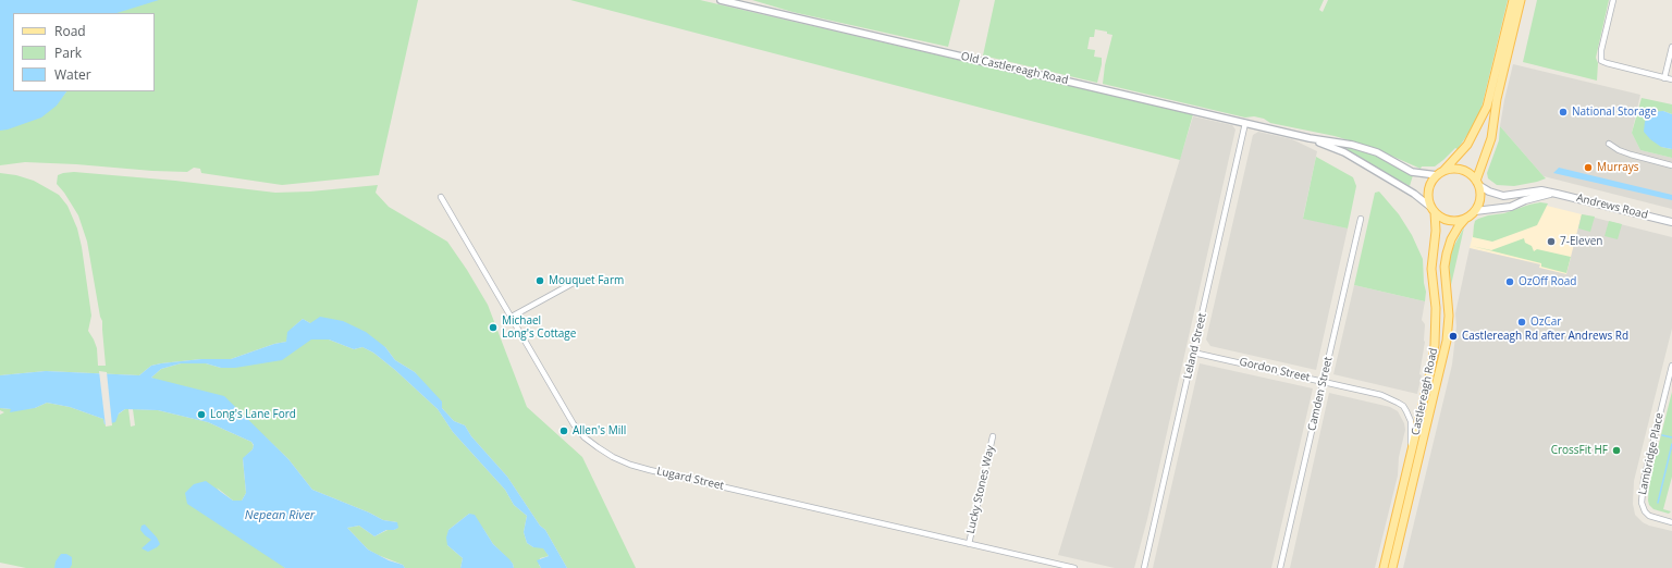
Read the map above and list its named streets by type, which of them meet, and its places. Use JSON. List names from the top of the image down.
{
  "streets": {
    "main road": ["Andrews Road", "Castlereagh Road"],
    "street": [
      "Old Castlereagh Road",
      "Leland Street",
      "Gordon Street",
      "Camden Street",
      "Lambridge Place",
      "Lugard Street",
      "Lucky Stones Way"
    ]
  },
  "crossings": [
    ["Old Castlereagh Road", "Andrews Road"],
    ["Old Castlereagh Road", "Leland Street"],
    ["Old Castlereagh Road", "Castlereagh Road"],
    ["Andrews Road", "Castlereagh Road"],
    ["Leland Street", "Gordon Street"],
    ["Gordon Street", "Castlereagh Road"],
    ["Gordon Street", "Camden Street"],
    ["Lugard Street", "Lucky Stones Way"]
  ],
  "water": ["Nepean River"],
  "places": [
    "National Storage",
    "Murrays",
    "7-Eleven",
    "Mouquet Farm",
    "OzOff Road",
    "OzCar",
    "Michael Long's Cottage",
    "Castlereagh Rd after Andrews Rd",
    "Long's Lane Ford",
    "Allen's Mill",
    "CrossFit HF"
  ],
  "legend": ["Road", "Park", "Water"]
}
